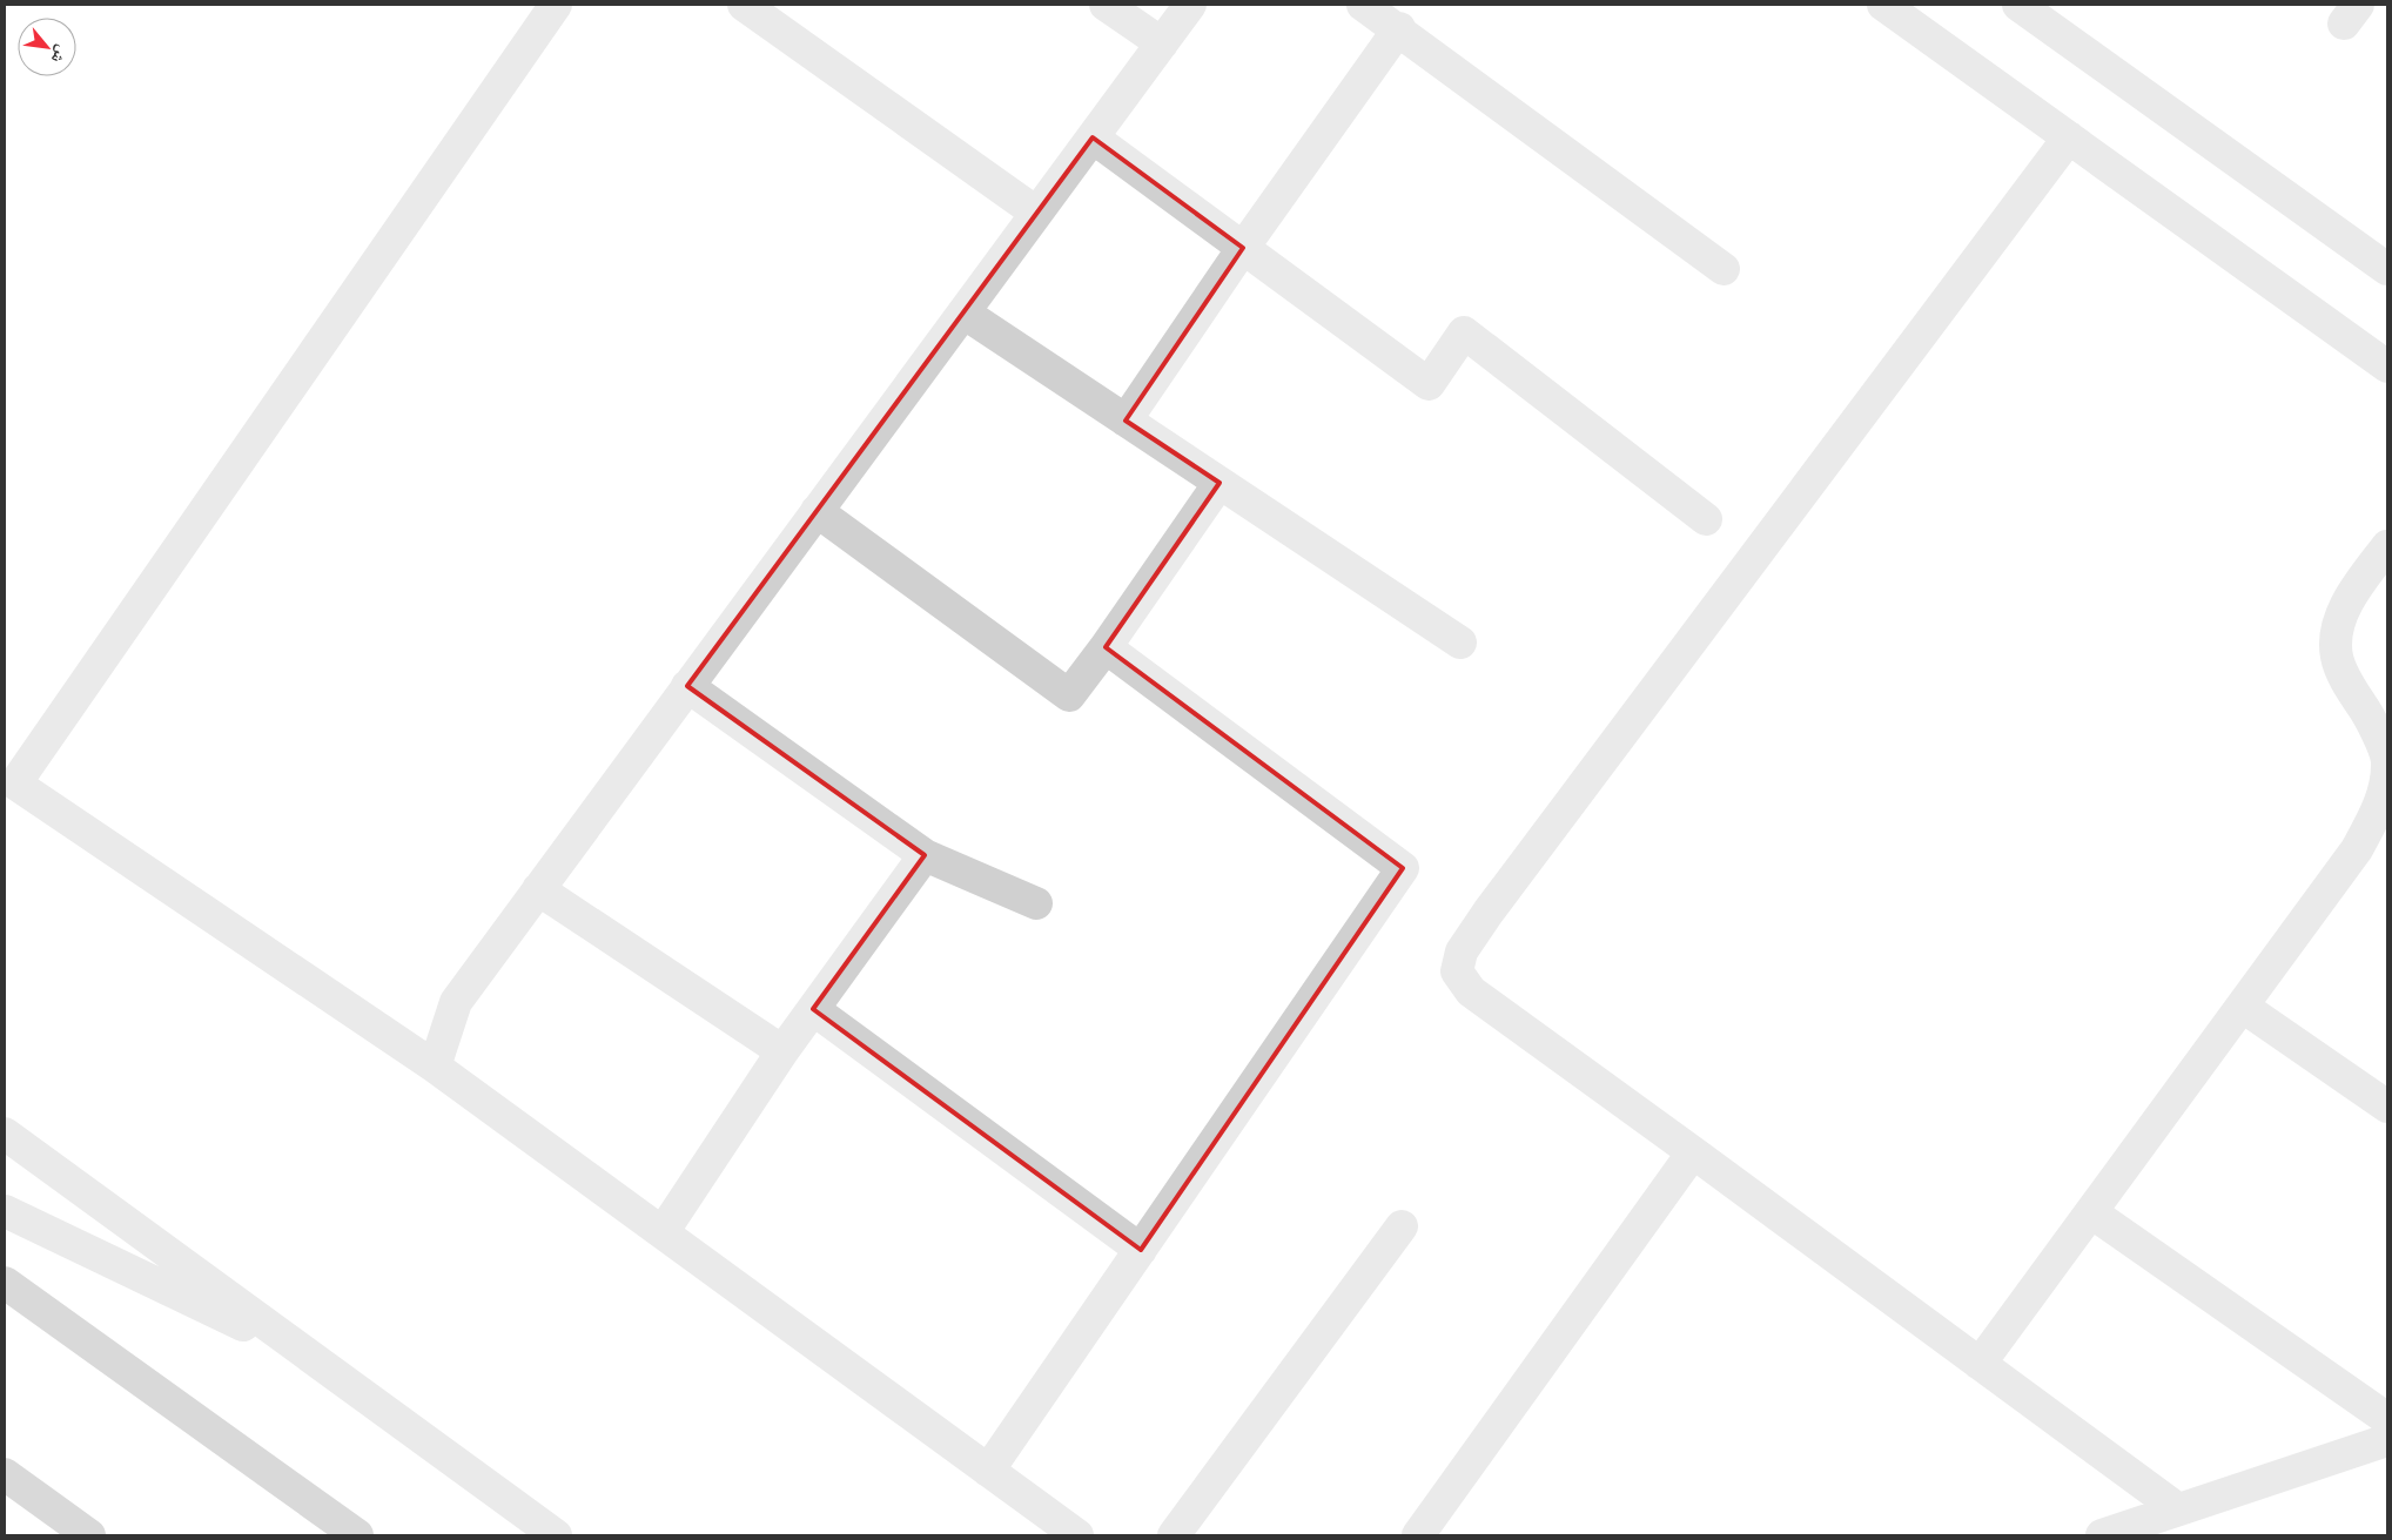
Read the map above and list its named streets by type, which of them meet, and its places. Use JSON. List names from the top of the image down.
{
  "north": "bottom right"
}
